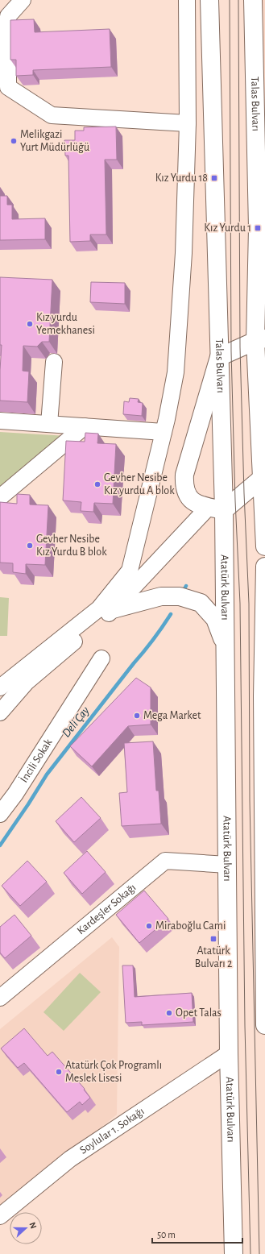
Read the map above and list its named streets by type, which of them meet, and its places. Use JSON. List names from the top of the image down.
{
  "streets": {
    "main road": ["Talas Bulvarı", "Atatürk Bulvarı"],
    "street": ["İncili Sokak", "Kardeşler Sokağı", "Soylular 1. Sokağı"]
  },
  "crossings": [
    ["Talas Bulvarı", "Atatürk Bulvarı"],
    ["Atatürk Bulvarı", "Kardeşler Sokağı"],
    ["Atatürk Bulvarı", "Soylular 1. Sokağı"]
  ],
  "water": ["Deli Çay"],
  "places": {
    "other": [
      "Melikgazi Yurt Müdürlüğü",
      "Kız yurdu Yemekhanesi",
      "Gevher Nesibe Kız yurdu A blok",
      "Gevher Nesibe Kız Yurdu B blok",
      "Mega Market",
      "Miraboğlu Cami",
      "Opet Talas",
      "Atatürk Çok Programlı Meslek Lisesi"
    ],
    "transit": ["Kız Yurdu 18", "Kız Yurdu 1", "Atatürk Bulvarı 2"]
  },
  "scale_bar": "50 m",
  "north": "right"
}
